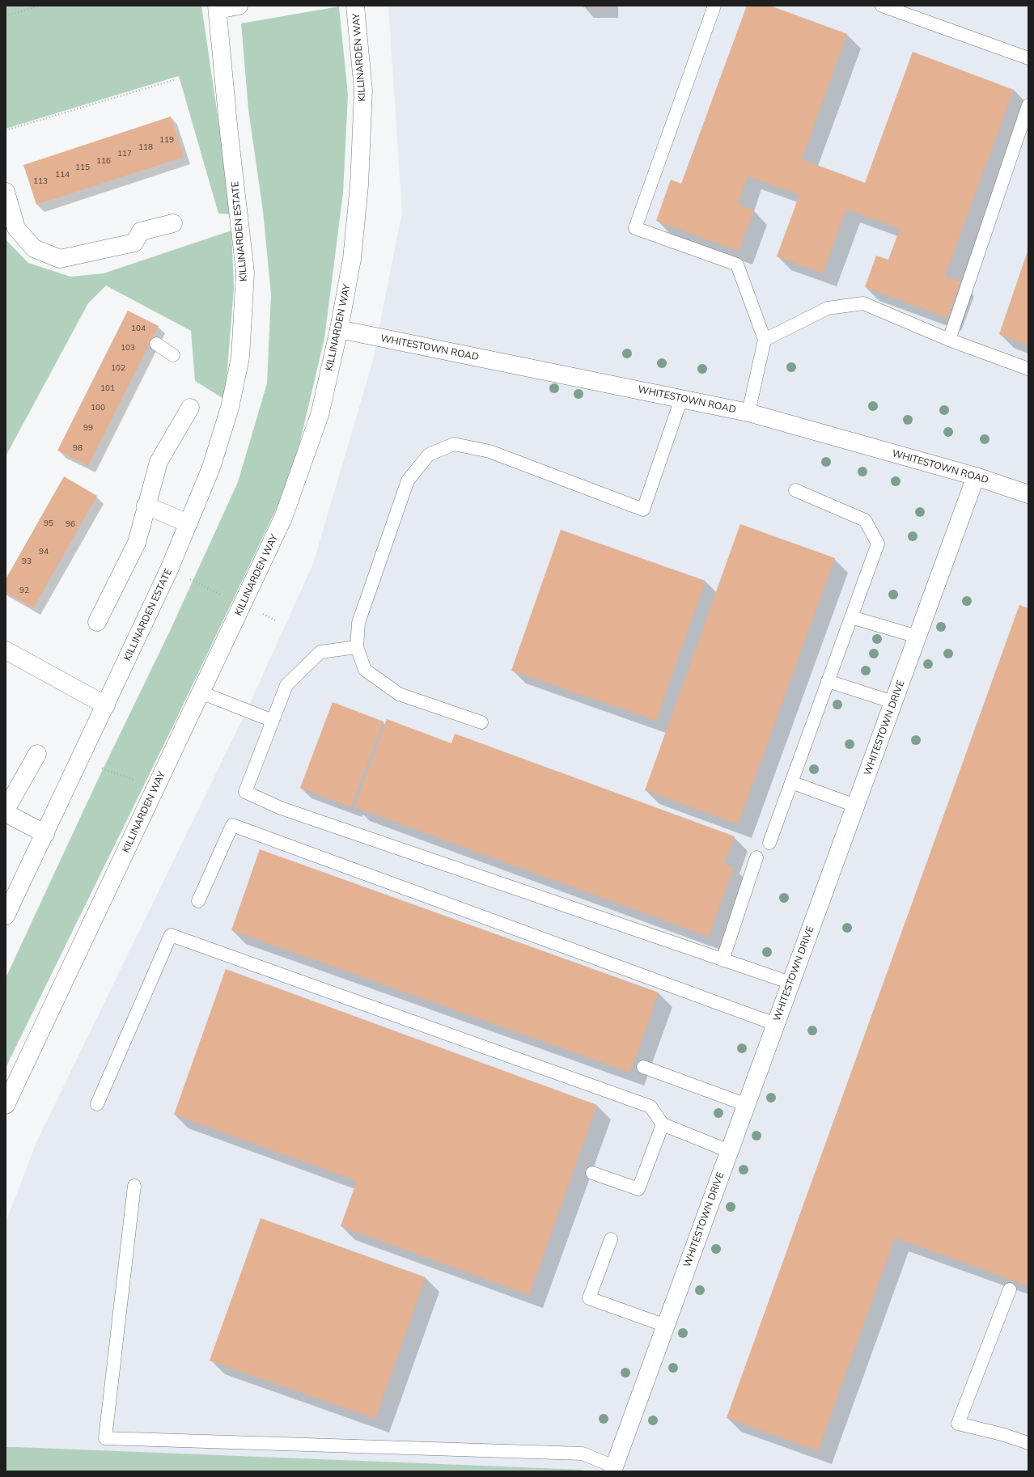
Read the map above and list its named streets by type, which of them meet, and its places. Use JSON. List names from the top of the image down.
{
  "streets": {
    "street": [
      "KILLINARDEN WAY",
      "KILLINARDEN ESTATE",
      "WHITESTOWN ROAD",
      "WHITESTOWN DRIVE"
    ]
  },
  "crossings": [
    ["KILLINARDEN WAY", "WHITESTOWN ROAD"],
    ["WHITESTOWN ROAD", "WHITESTOWN DRIVE"]
  ],
  "house_numbers": [
    "119",
    "118",
    "117",
    "116",
    "115",
    "114",
    "113",
    "104",
    "103",
    "102",
    "101",
    "100",
    "99",
    "98",
    "95",
    "96",
    "94",
    "93",
    "92"
  ]
}
